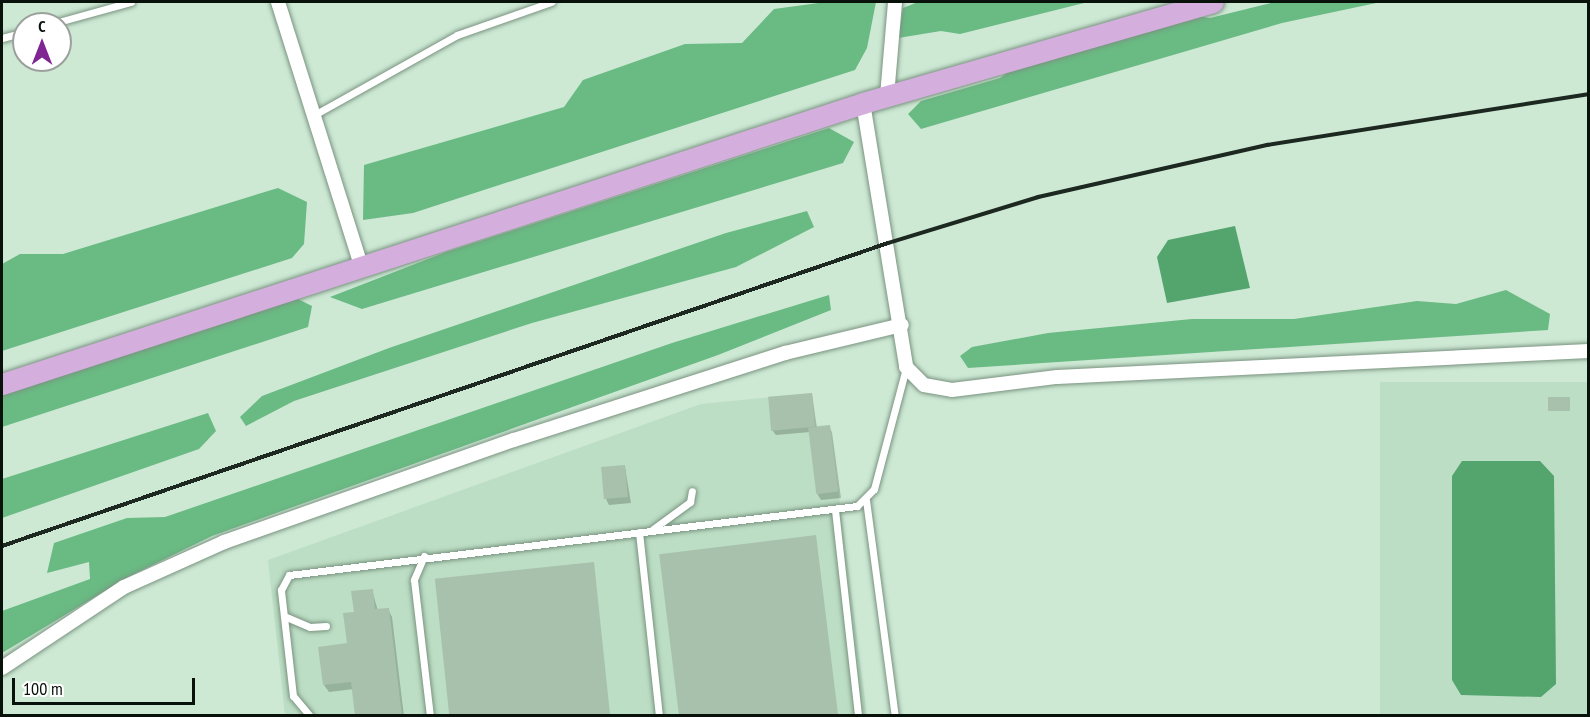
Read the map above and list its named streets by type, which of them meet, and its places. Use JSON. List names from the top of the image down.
{
  "scale_bar": "100 m",
  "north": "top"
}
